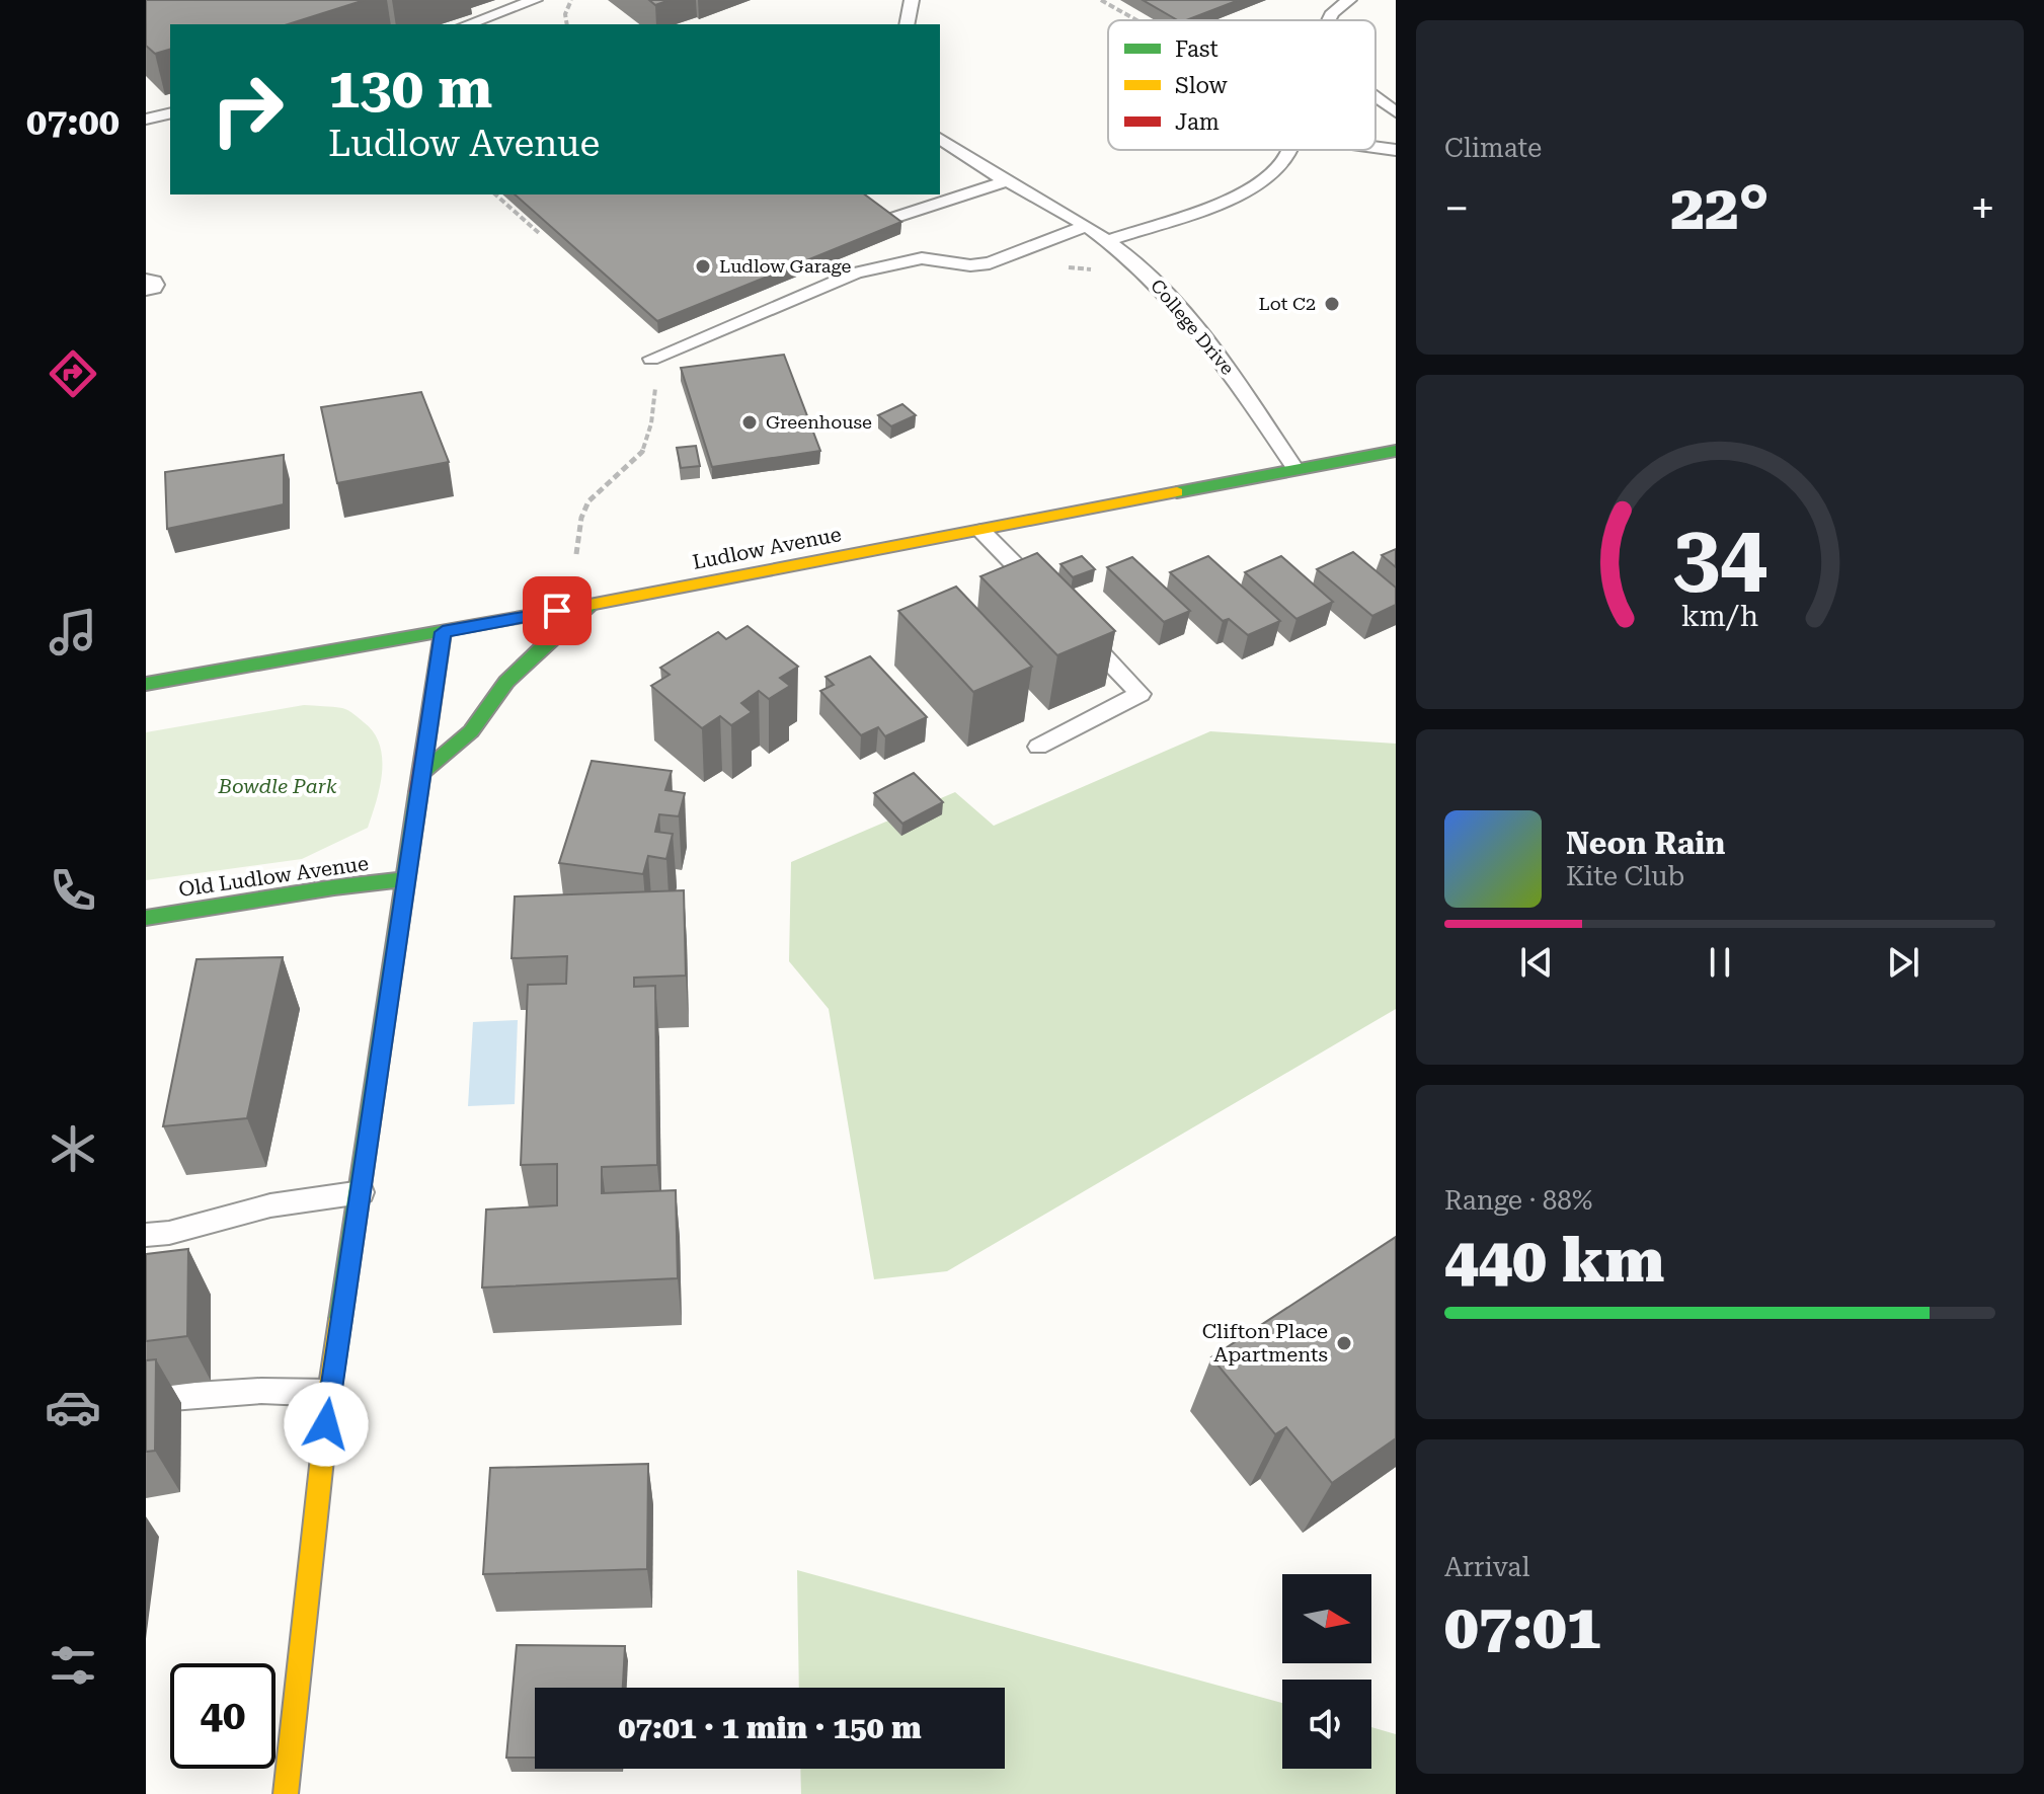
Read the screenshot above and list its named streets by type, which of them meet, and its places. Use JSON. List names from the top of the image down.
{
  "streets": {
    "main road": ["Ludlow Avenue", "Old Ludlow Avenue"],
    "lane": ["College Drive"]
  },
  "crossings": [
    ["College Drive", "Ludlow Avenue"]
  ],
  "parks": ["Bowdle Park"],
  "places": [
    "Ludlow Garage",
    "Lot C2",
    "Greenhouse",
    "Clifton Place Apartments"
  ],
  "legend": ["Fast", "Slow", "Jam"],
  "north": "right",
  "page": {
    "tabs": "07:00",
    "tile": [
      "Climate",
      ["Range · 88%", "440 km"],
      ["Arrival", "07:01"]
    ],
    "turn": ["130 m", "Ludlow Avenue"],
    "heat": ["−", "22°", "+"],
    "song": ["Neon Rain", "Kite Club"],
    "limit": "40",
    "trip": "07:01 · 1 min · 150 m",
    "gauge": ["34", "km/h"]
  }
}
